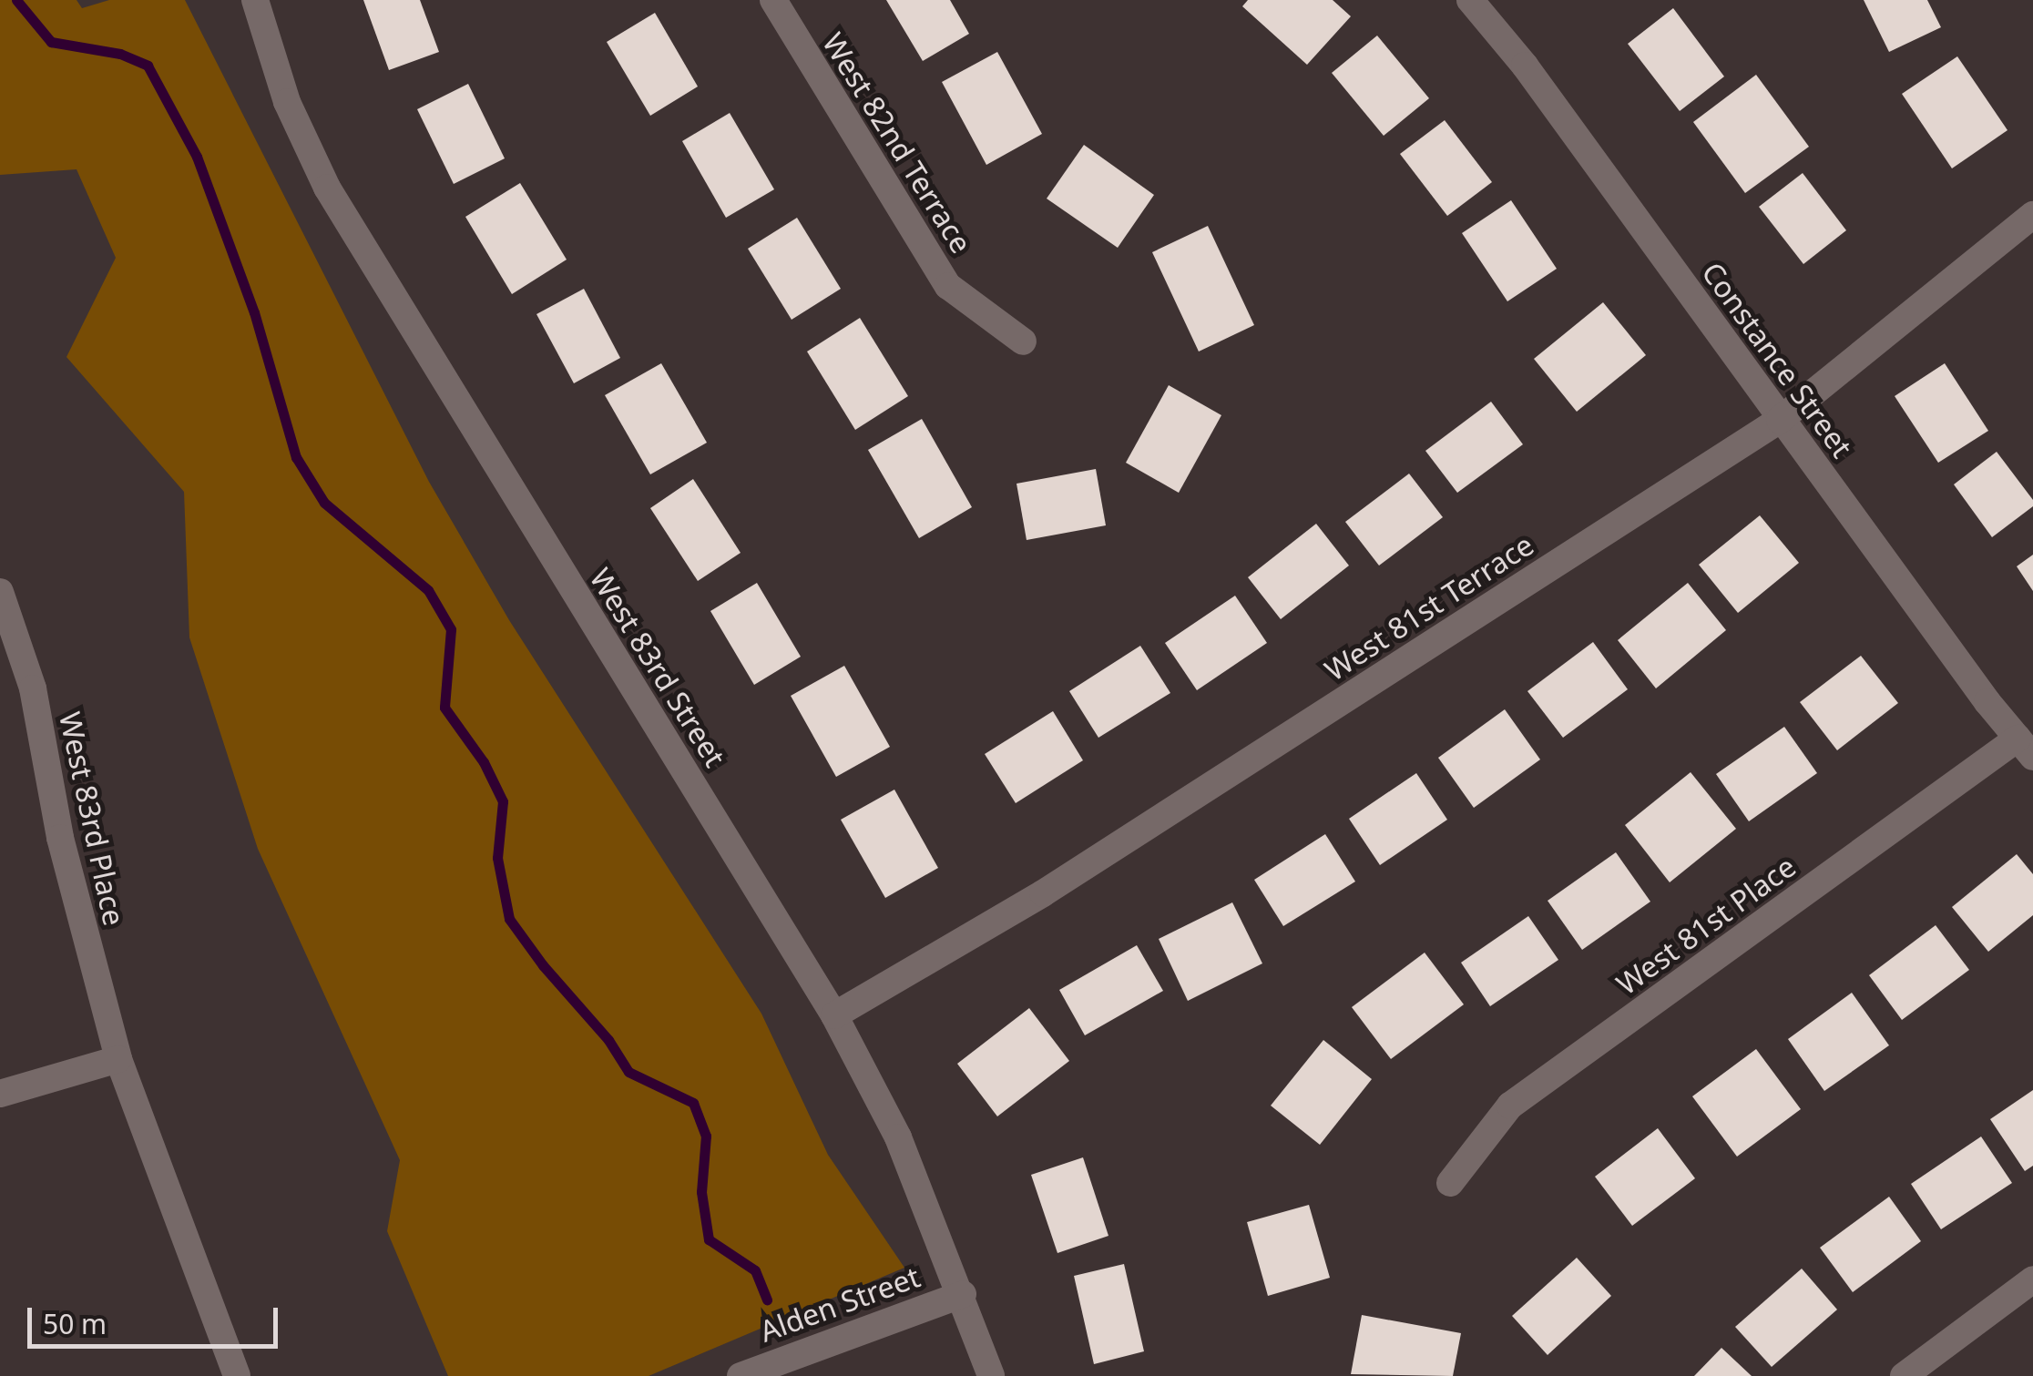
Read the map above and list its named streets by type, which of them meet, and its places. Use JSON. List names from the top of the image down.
{
  "streets": {
    "street": [
      "West 82nd Terrace",
      "Constance Street",
      "West 81st Terrace",
      "West 83rd Street",
      "West 83rd Place",
      "West 81st Place",
      "Alden Street"
    ]
  },
  "crossings": [
    ["Constance Street", "West 81st Terrace"],
    ["Constance Street", "West 81st Place"],
    ["West 81st Terrace", "West 83rd Street"],
    ["West 83rd Street", "Alden Street"]
  ],
  "scale_bar": "50 m"
}
